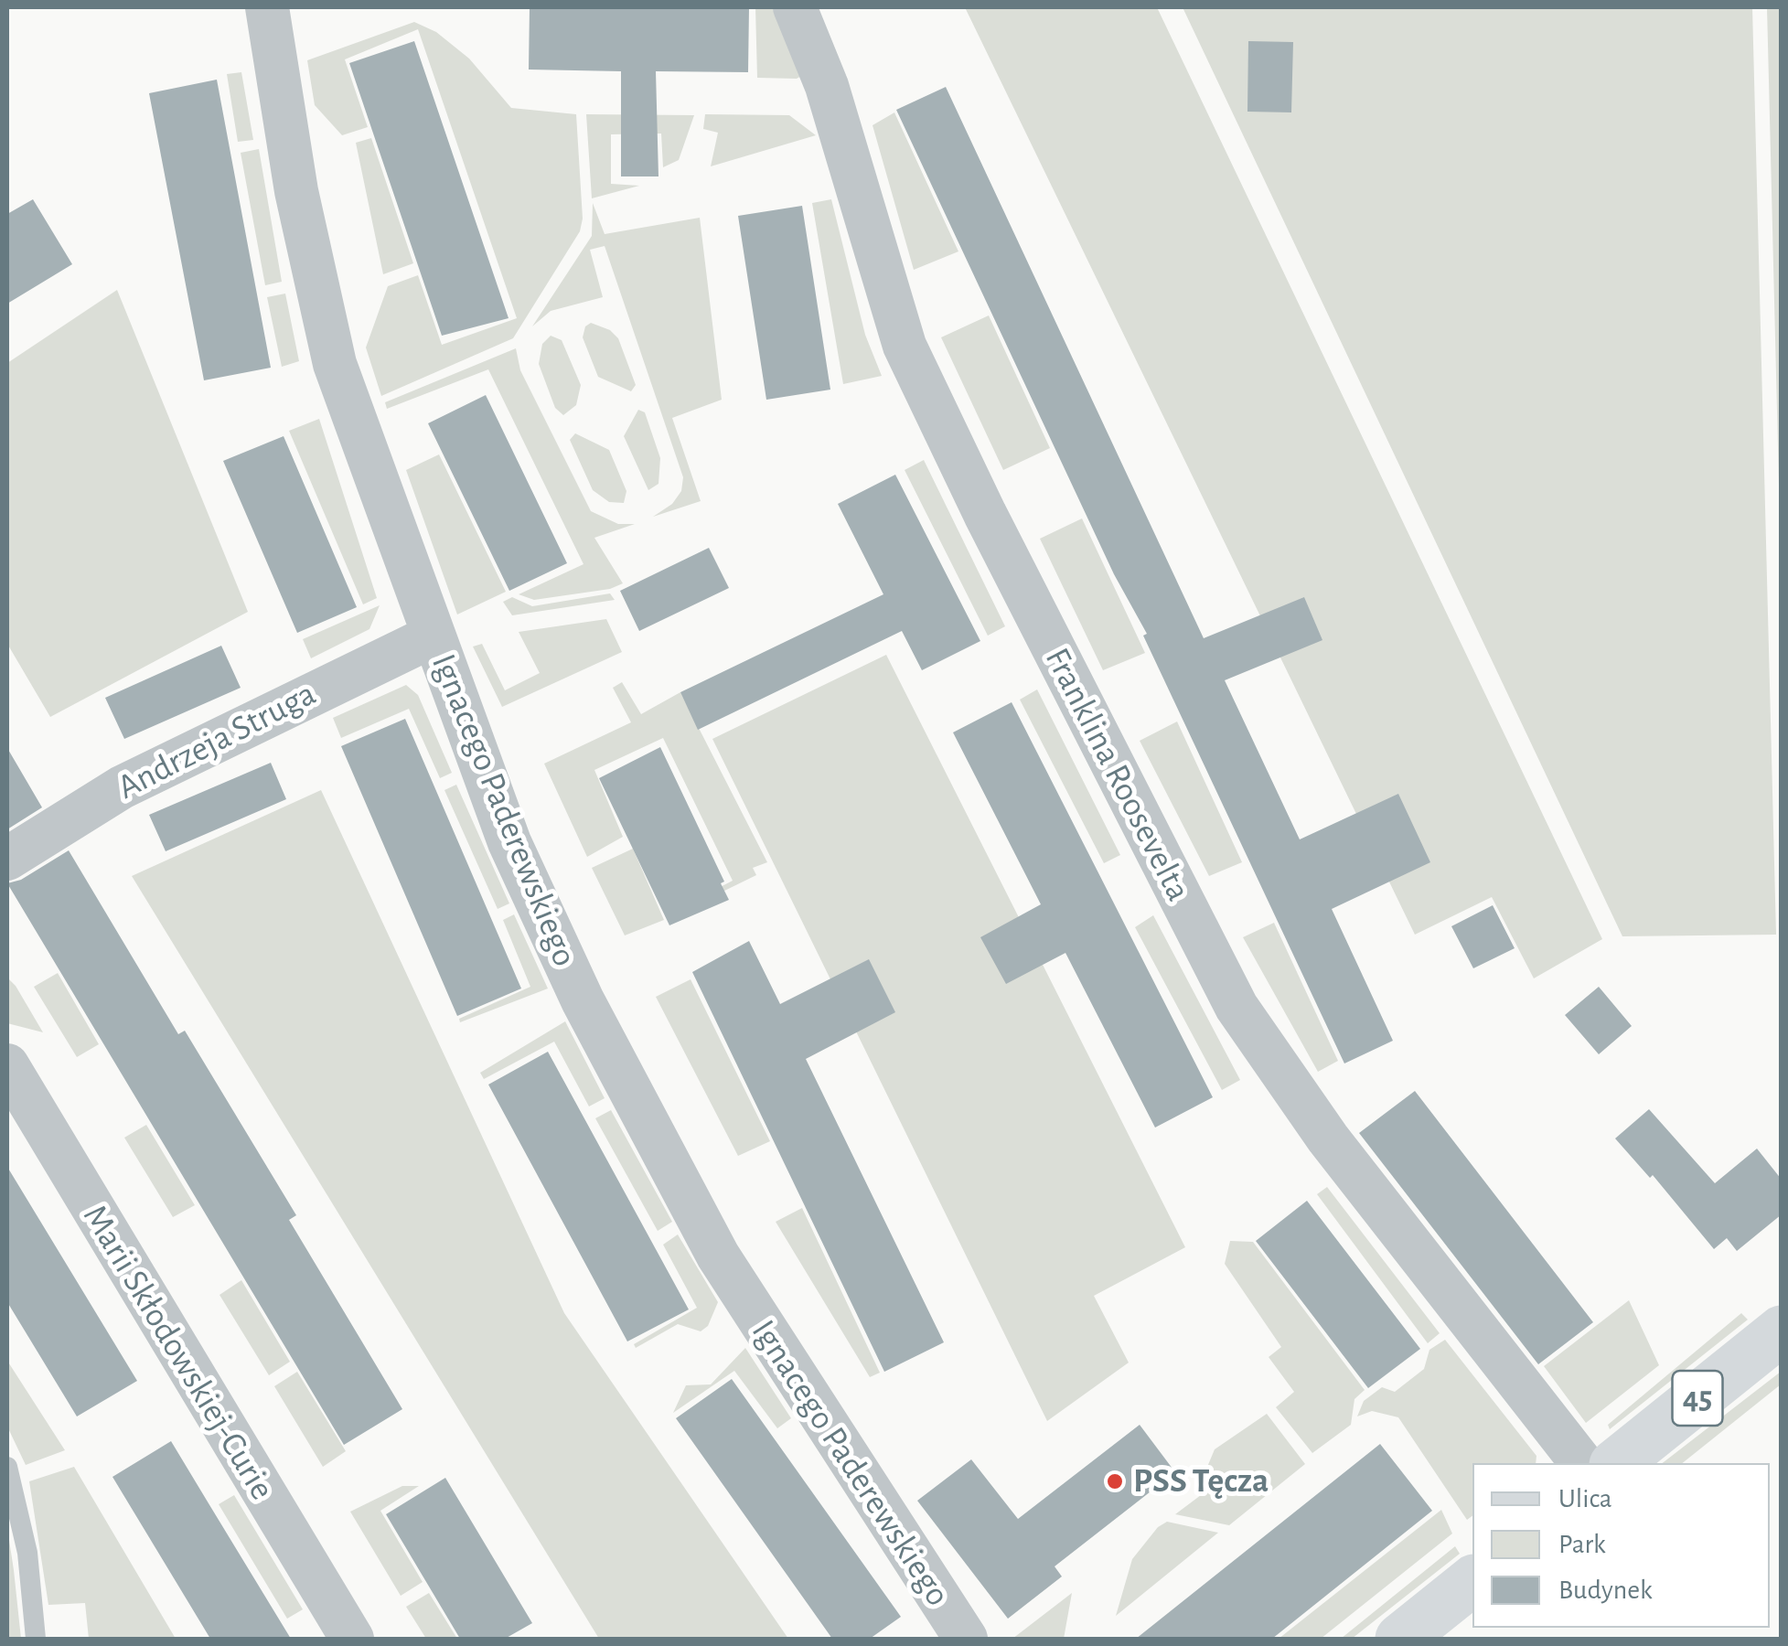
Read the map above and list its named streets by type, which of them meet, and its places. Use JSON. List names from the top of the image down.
{
  "streets": {
    "main road": ["45"],
    "street": [
      "Andrzeja Struga",
      "Franklina Roosevelta",
      "Ignacego Paderewskiego",
      "Marii Skłodowskiej-Curie"
    ]
  },
  "crossings": [
    ["Andrzeja Struga", "Ignacego Paderewskiego"]
  ],
  "places": ["PSS Tęcza"],
  "legend": ["Ulica", "Park", "Budynek"]
}
